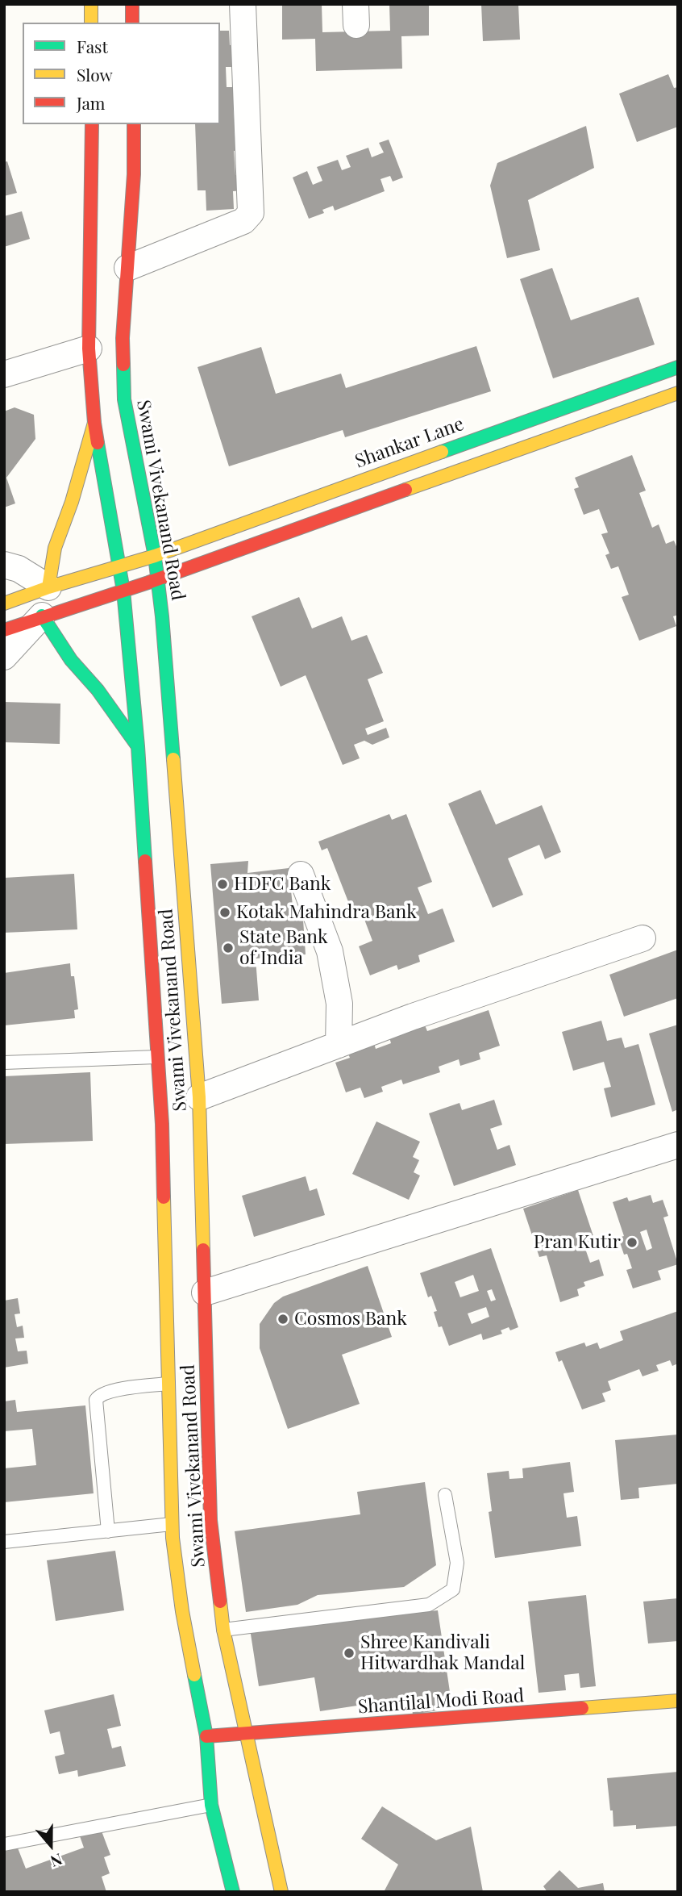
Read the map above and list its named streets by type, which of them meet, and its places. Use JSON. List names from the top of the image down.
{
  "streets": {
    "main road": ["Shankar Lane", "Swami Vivekanand Road", "Shantilal Modi Road"]
  },
  "crossings": [
    ["Shankar Lane", "Swami Vivekanand Road"],
    ["Swami Vivekanand Road", "Shantilal Modi Road"]
  ],
  "places": [
    "HDFC Bank",
    "Kotak Mahindra Bank",
    "State Bank of India",
    "Pran Kutir",
    "Cosmos Bank",
    "Shree Kandivali Hitwardhak Mandal"
  ],
  "legend": ["Fast", "Slow", "Jam"],
  "north": "bottom"
}
